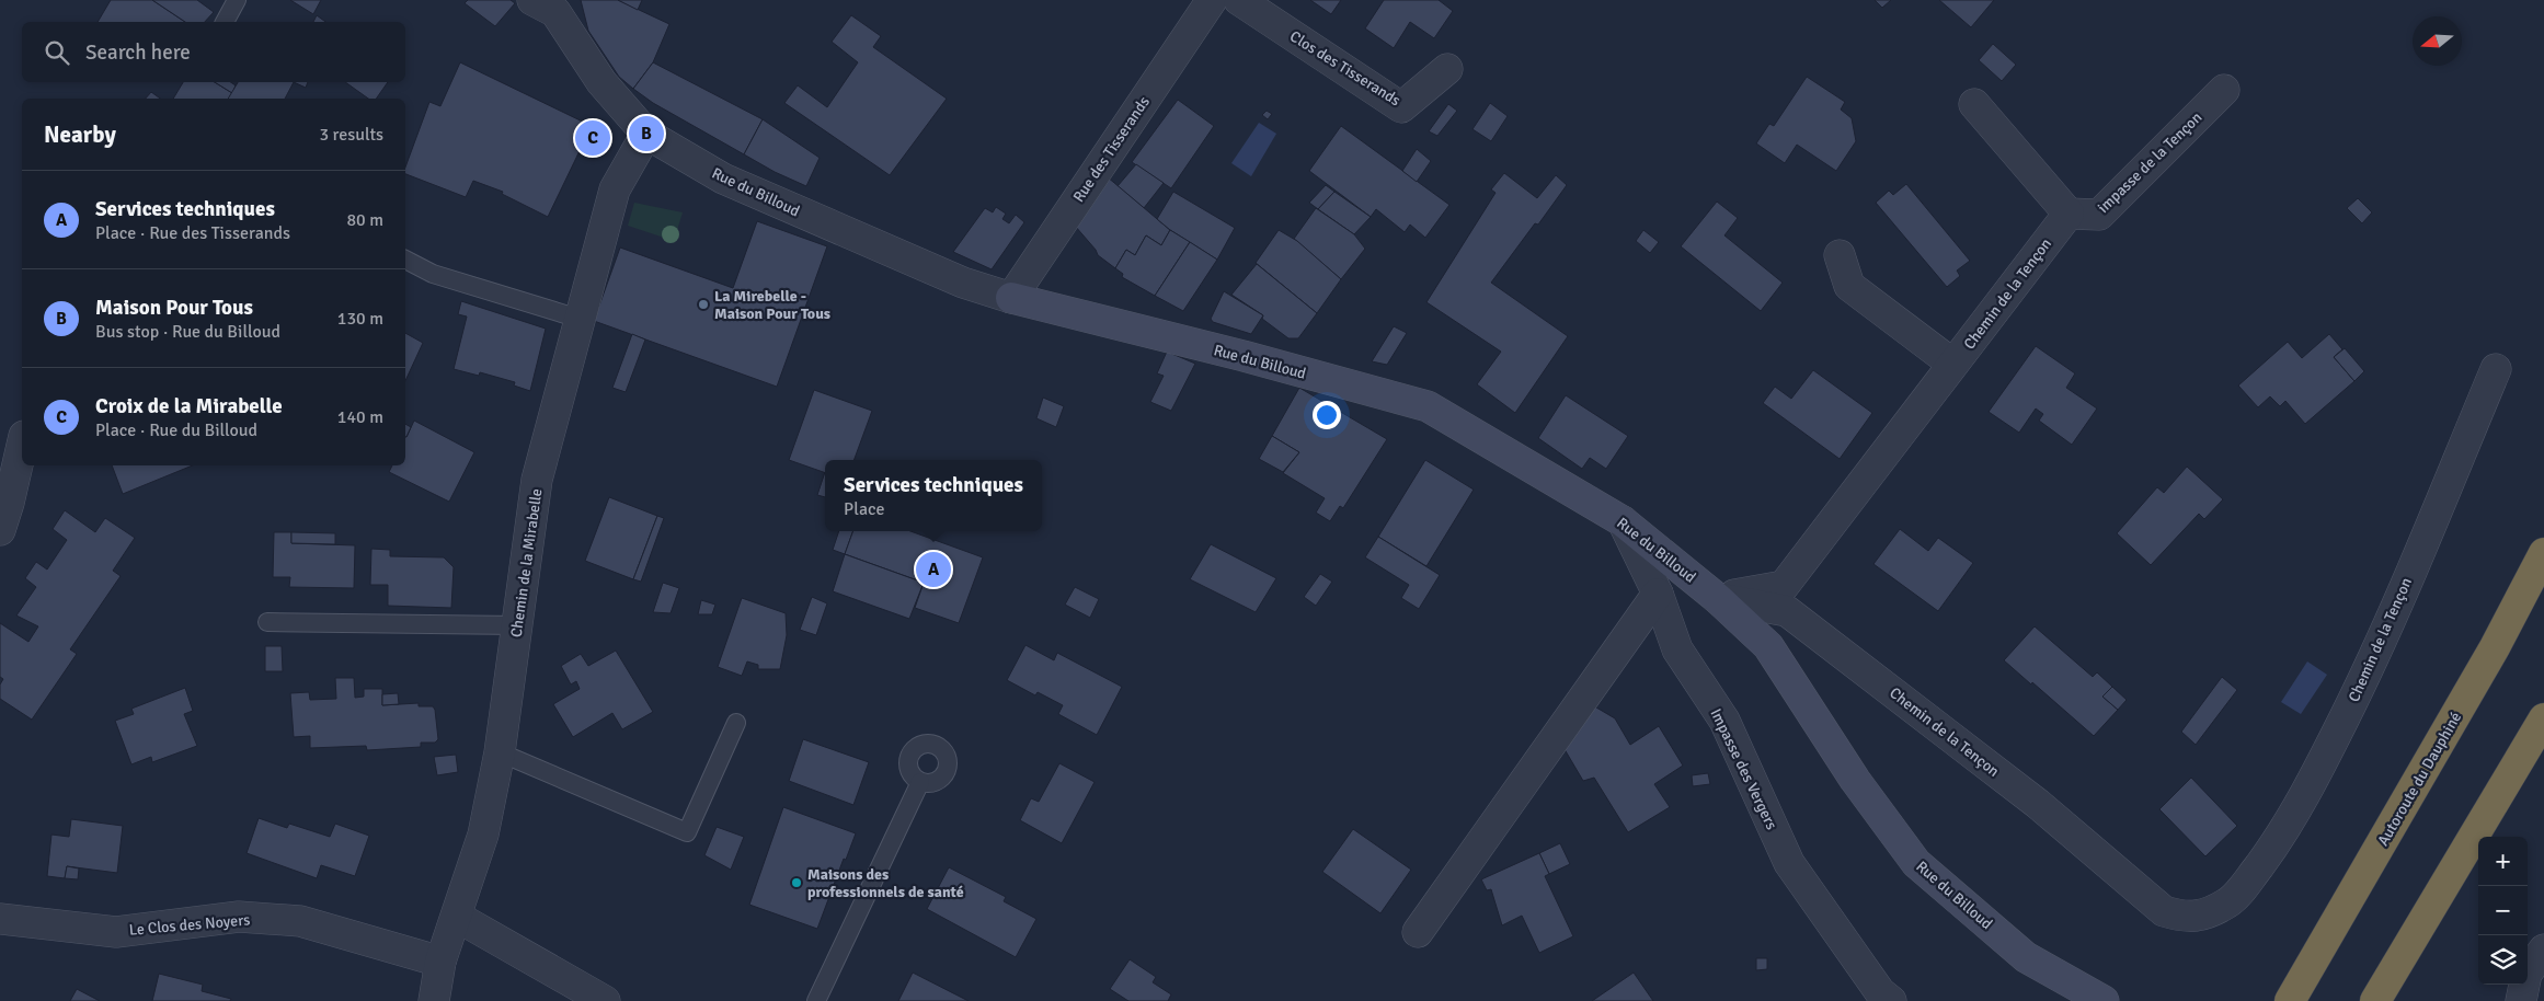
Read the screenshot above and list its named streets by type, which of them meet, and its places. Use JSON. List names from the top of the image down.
{
  "streets": {
    "highway": ["Autoroute du Dauphiné"],
    "street": [
      "Clos des Tisserands",
      "Rue des Tisserands",
      "impasse de la Tençon",
      "Rue du Billoud",
      "Chemin de la Tençon",
      "Chemin de la Mirabelle",
      "Impasse des Vergers",
      "Le Clos des Noyers"
    ]
  },
  "crossings": [
    ["Rue des Tisserands", "Rue du Billoud"],
    ["impasse de la Tençon", "Chemin de la Tençon"],
    ["Rue du Billoud", "Chemin de la Tençon"],
    ["Rue du Billoud", "Chemin de la Mirabelle"],
    ["Rue du Billoud", "Impasse des Vergers"],
    ["Chemin de la Mirabelle", "Le Clos des Noyers"]
  ],
  "places": ["La Mirebelle - Maison Pour Tous", "Maisons des professionnels de santé"],
  "north": "left",
  "page": {
    "search": "Search here",
    "heading": ["Nearby", "3 results"],
    "pins": ["B", "C", "A"],
    "list": [
      {
        "mark": "A",
        "name": "Services techniques",
        "note": "Place · Rue des Tisserands",
        "value": "80 m"
      },
      {
        "mark": "B",
        "name": "Maison Pour Tous",
        "note": "Bus stop · Rue du Billoud",
        "value": "130 m"
      },
      {
        "mark": "C",
        "name": "Croix de la Mirabelle",
        "note": "Place · Rue du Billoud",
        "value": "140 m"
      }
    ],
    "popup": ["Services techniques", "Place"],
    "map_buttons": ["+", "−"]
  }
}
